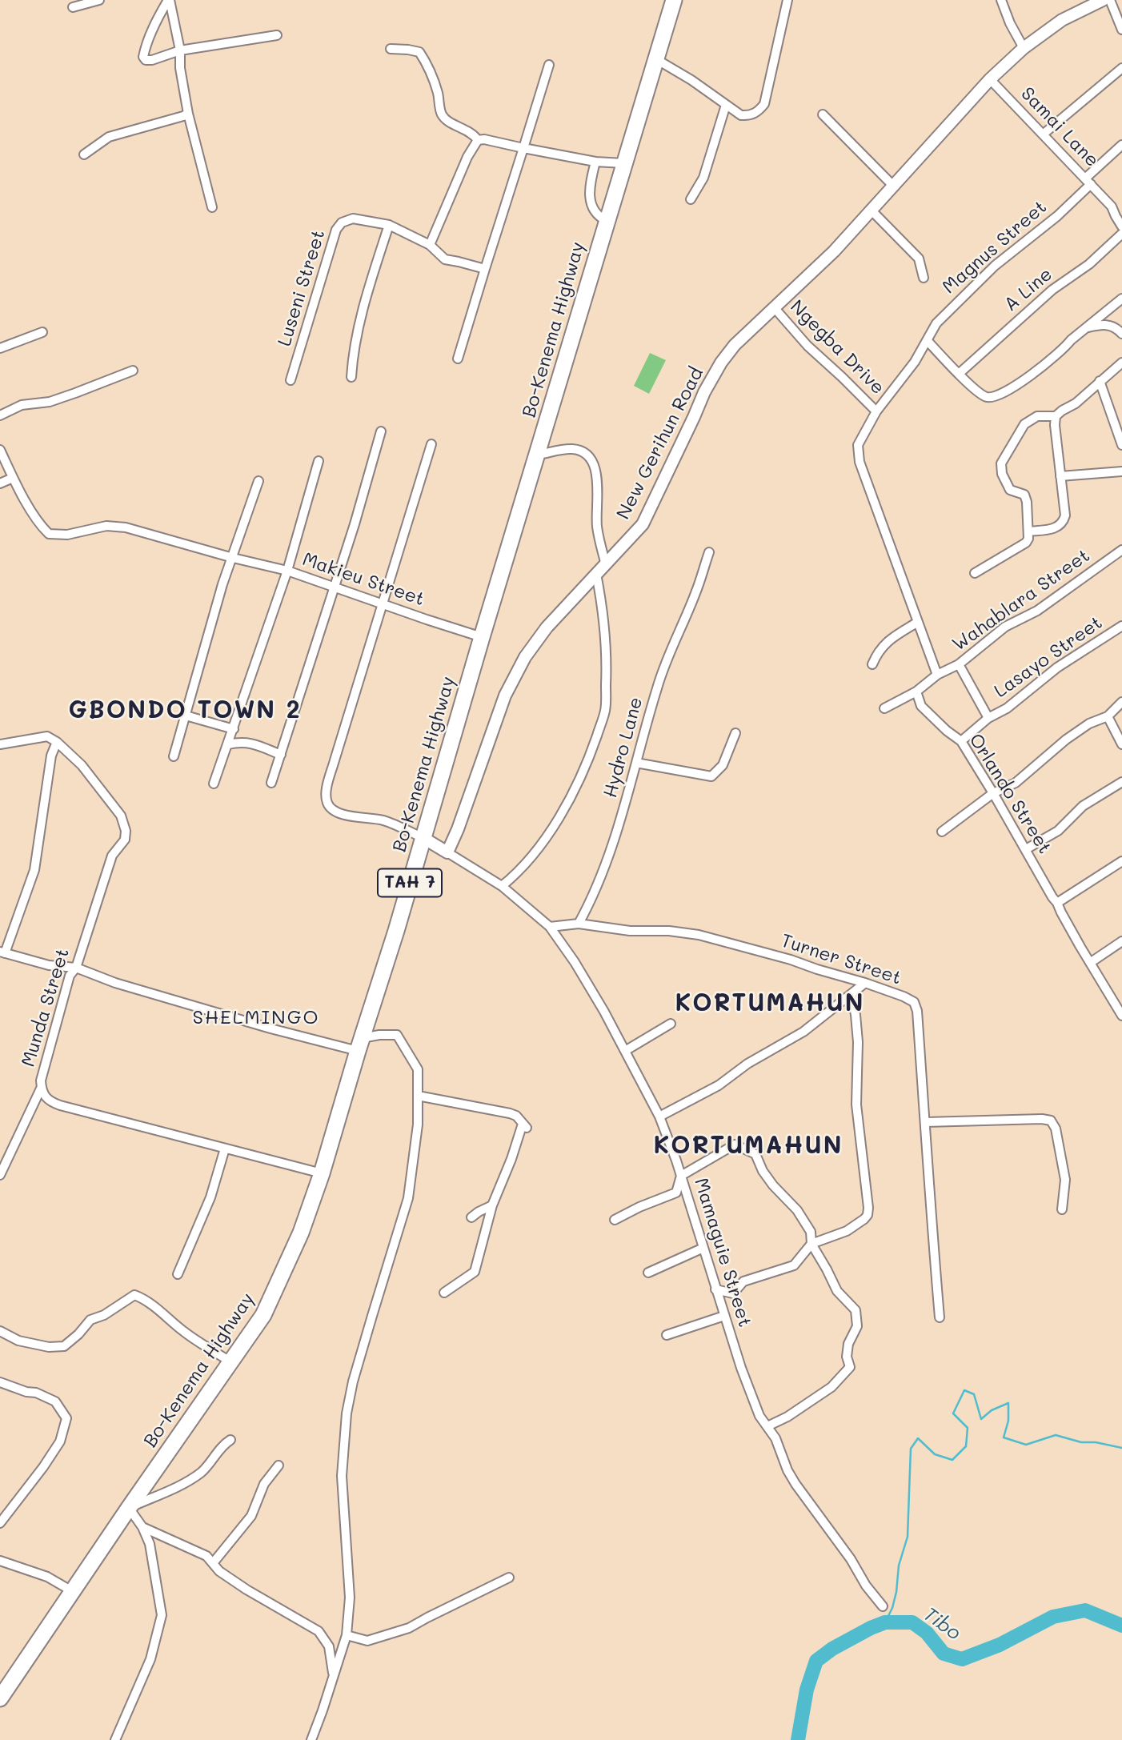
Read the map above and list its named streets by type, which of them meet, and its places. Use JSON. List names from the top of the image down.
{
  "streets": {
    "highway": ["Bo-Kenema Highway", "TAH 7"],
    "street": [
      "Samai Lane",
      "Magnus Street",
      "Luseni Street",
      "A Line",
      "Ngegba Drive",
      "New Gerihun Road",
      "Makieu Street",
      "Wahablara Street",
      "Lasayo Street",
      "Hydro Lane",
      "Orlando Street",
      "Turner Street",
      "Munda Street",
      "Mamaguie Street"
    ]
  },
  "crossings": [
    ["Samai Lane", "Magnus Street"],
    ["Samai Lane", "New Gerihun Road"],
    ["Magnus Street", "Ngegba Drive"],
    ["Bo-Kenema Highway", "Makieu Street"],
    ["Bo-Kenema Highway", "Munda Street"],
    ["Ngegba Drive", "New Gerihun Road"],
    ["New Gerihun Road", "Mamaguie Street"],
    ["Wahablara Street", "Lasayo Street"],
    ["Hydro Lane", "Turner Street"]
  ],
  "districts": [
    "GBONDO TOWN 2",
    "KORTUMAHUN",
    "SHELMINGO",
    "KORTUMAHUN"
  ],
  "water": ["Tibo"]
}
